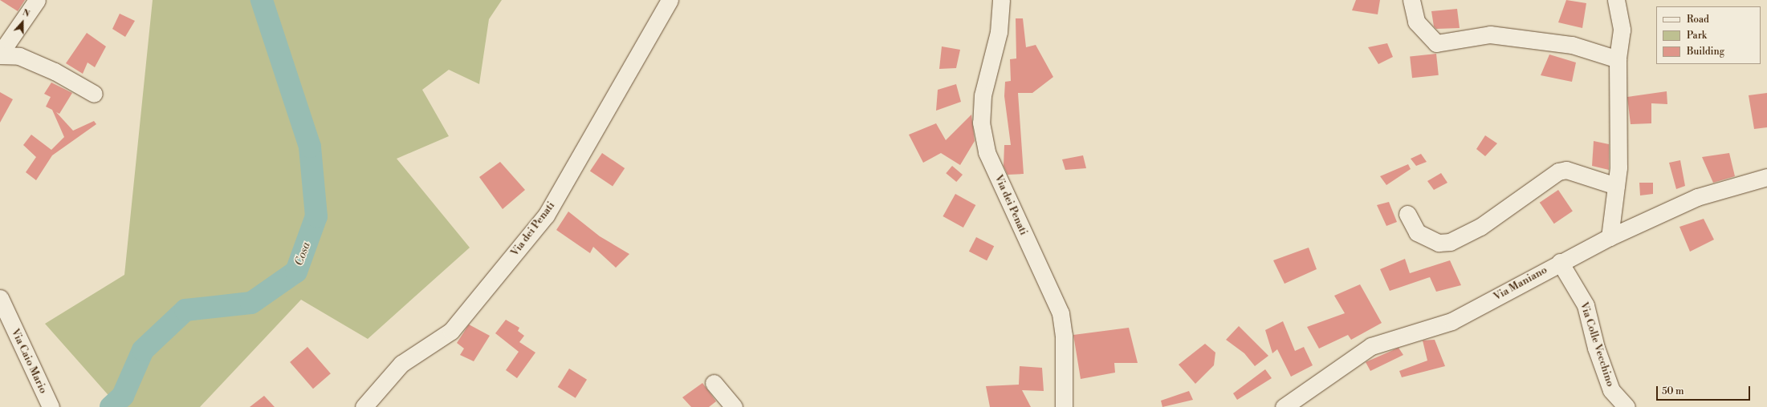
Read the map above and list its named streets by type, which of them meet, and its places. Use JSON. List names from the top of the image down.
{
  "streets": {
    "street": [
      "Via dei Penati",
      "Via Maniano",
      "Via Colle Vecchino",
      "Via Caio Mario"
    ]
  },
  "crossings": [
    ["Via Maniano", "Via Colle Vecchino"]
  ],
  "water": ["Cosa"],
  "legend": ["Road", "Park", "Building"],
  "scale_bar": "50 m",
  "north": "top"
}
